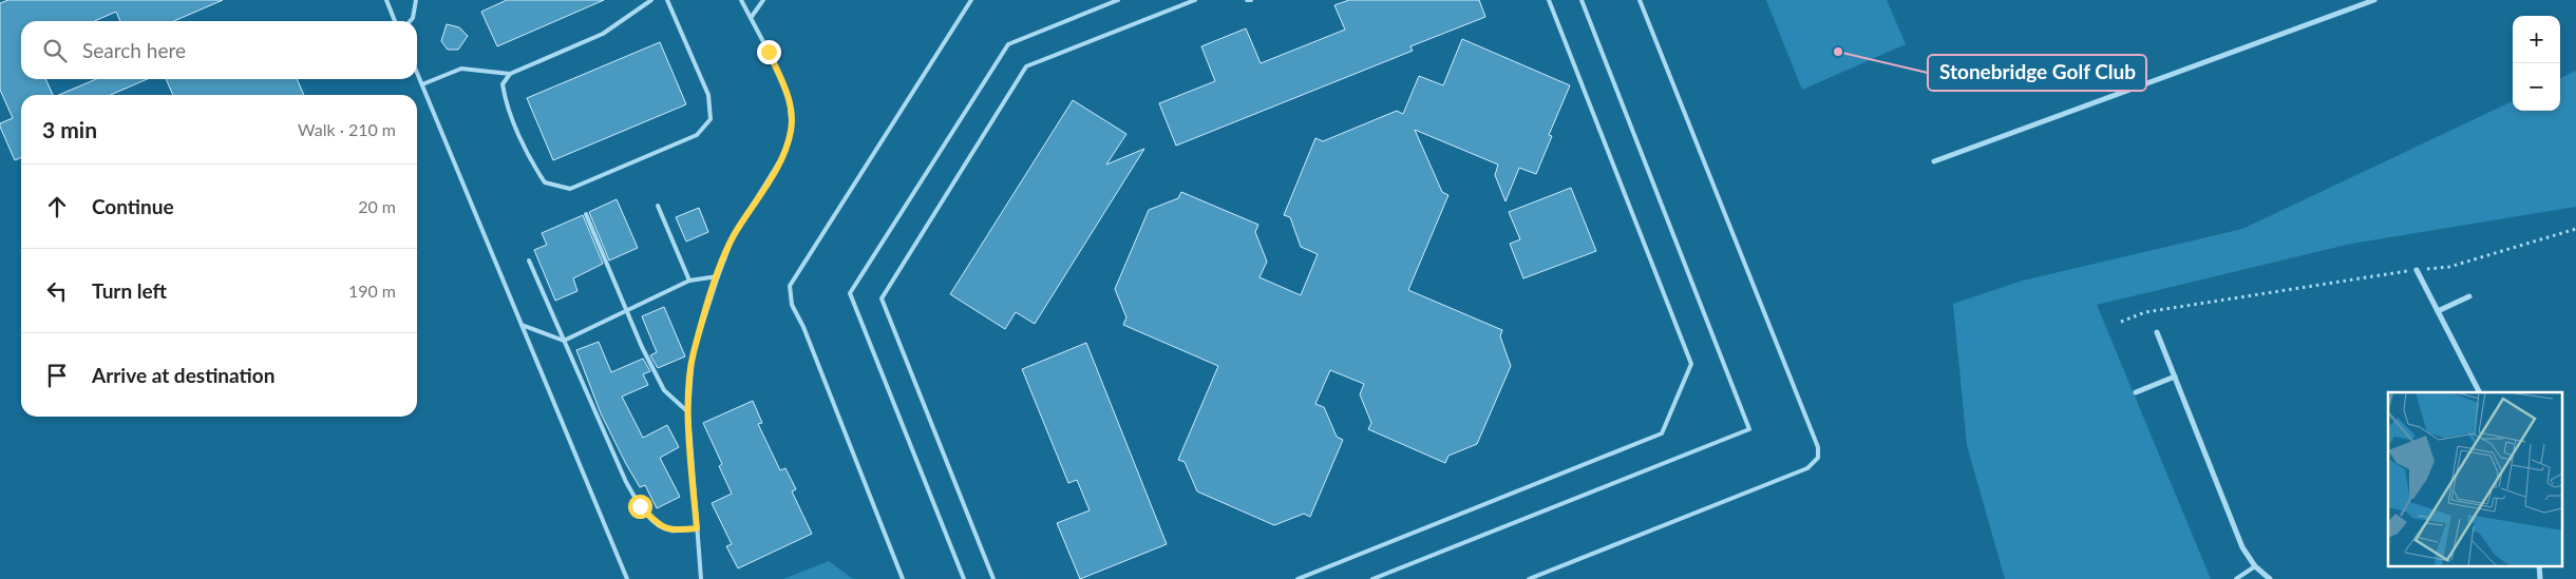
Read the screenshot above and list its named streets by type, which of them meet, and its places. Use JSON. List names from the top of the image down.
{
  "places": ["Stonebridge Golf Club"],
  "page": {
    "map_buttons": ["+", "−"],
    "search": "Search here",
    "heading": ["3 min", "Walk · 210 m"],
    "list": [
      ["Continue", "20 m"],
      ["Turn left", "190 m"],
      "Arrive at destination"
    ]
  }
}
